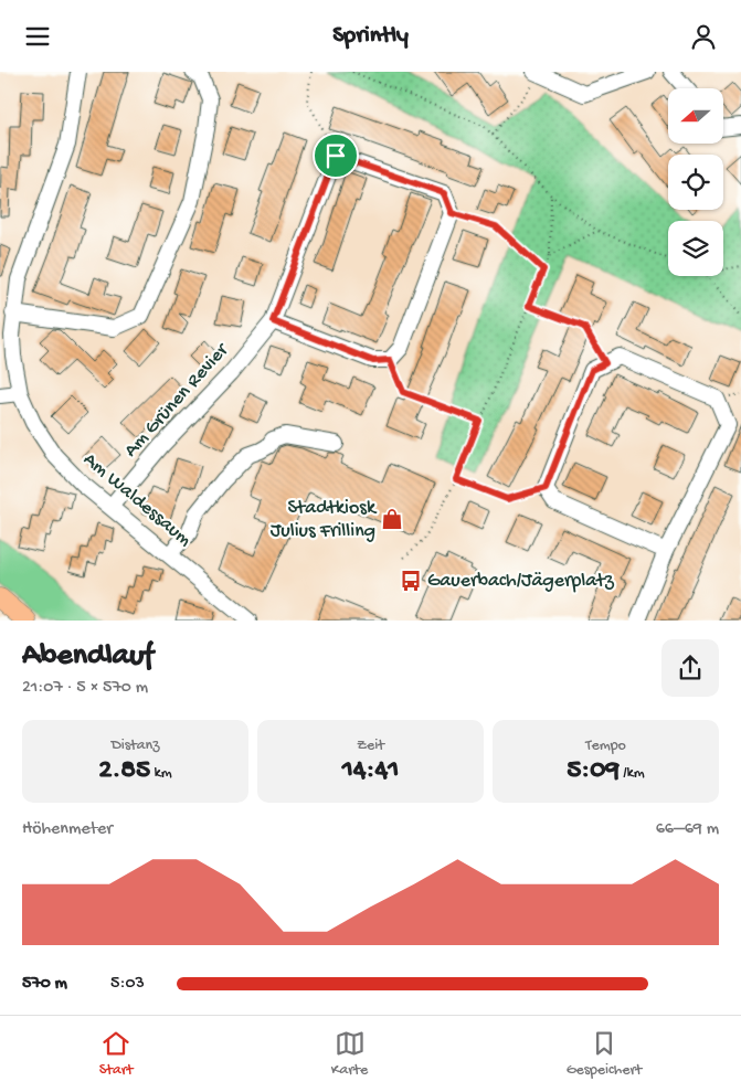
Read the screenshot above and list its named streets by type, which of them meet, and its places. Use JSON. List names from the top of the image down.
{
  "streets": {
    "street": ["Am Grünen Revier", "Am Waldessaum"]
  },
  "crossings": [
    ["Am Grünen Revier", "Am Waldessaum"]
  ],
  "places": {
    "shop": ["Stadtkiosk Julius Frilling"],
    "bus stop": ["Gauerbach/Jägerplatz"]
  },
  "north": "left",
  "page": {
    "header": "Sprintly",
    "heading": ["Abendlauf", "21:07 · 5 × 570 m"],
    "stats": [
      ["Distanz", "2.85 km"],
      ["Zeit", "14:41"],
      ["Tempo", "5:09 /km"]
    ],
    "chart": ["Höhenmeter", "66–69 m"],
    "list": [
      {
        "name": "570 m",
        "note": "5:03"
      }
    ],
    "tabs": ["Start", "Karte", "Gespeichert"]
  }
}
